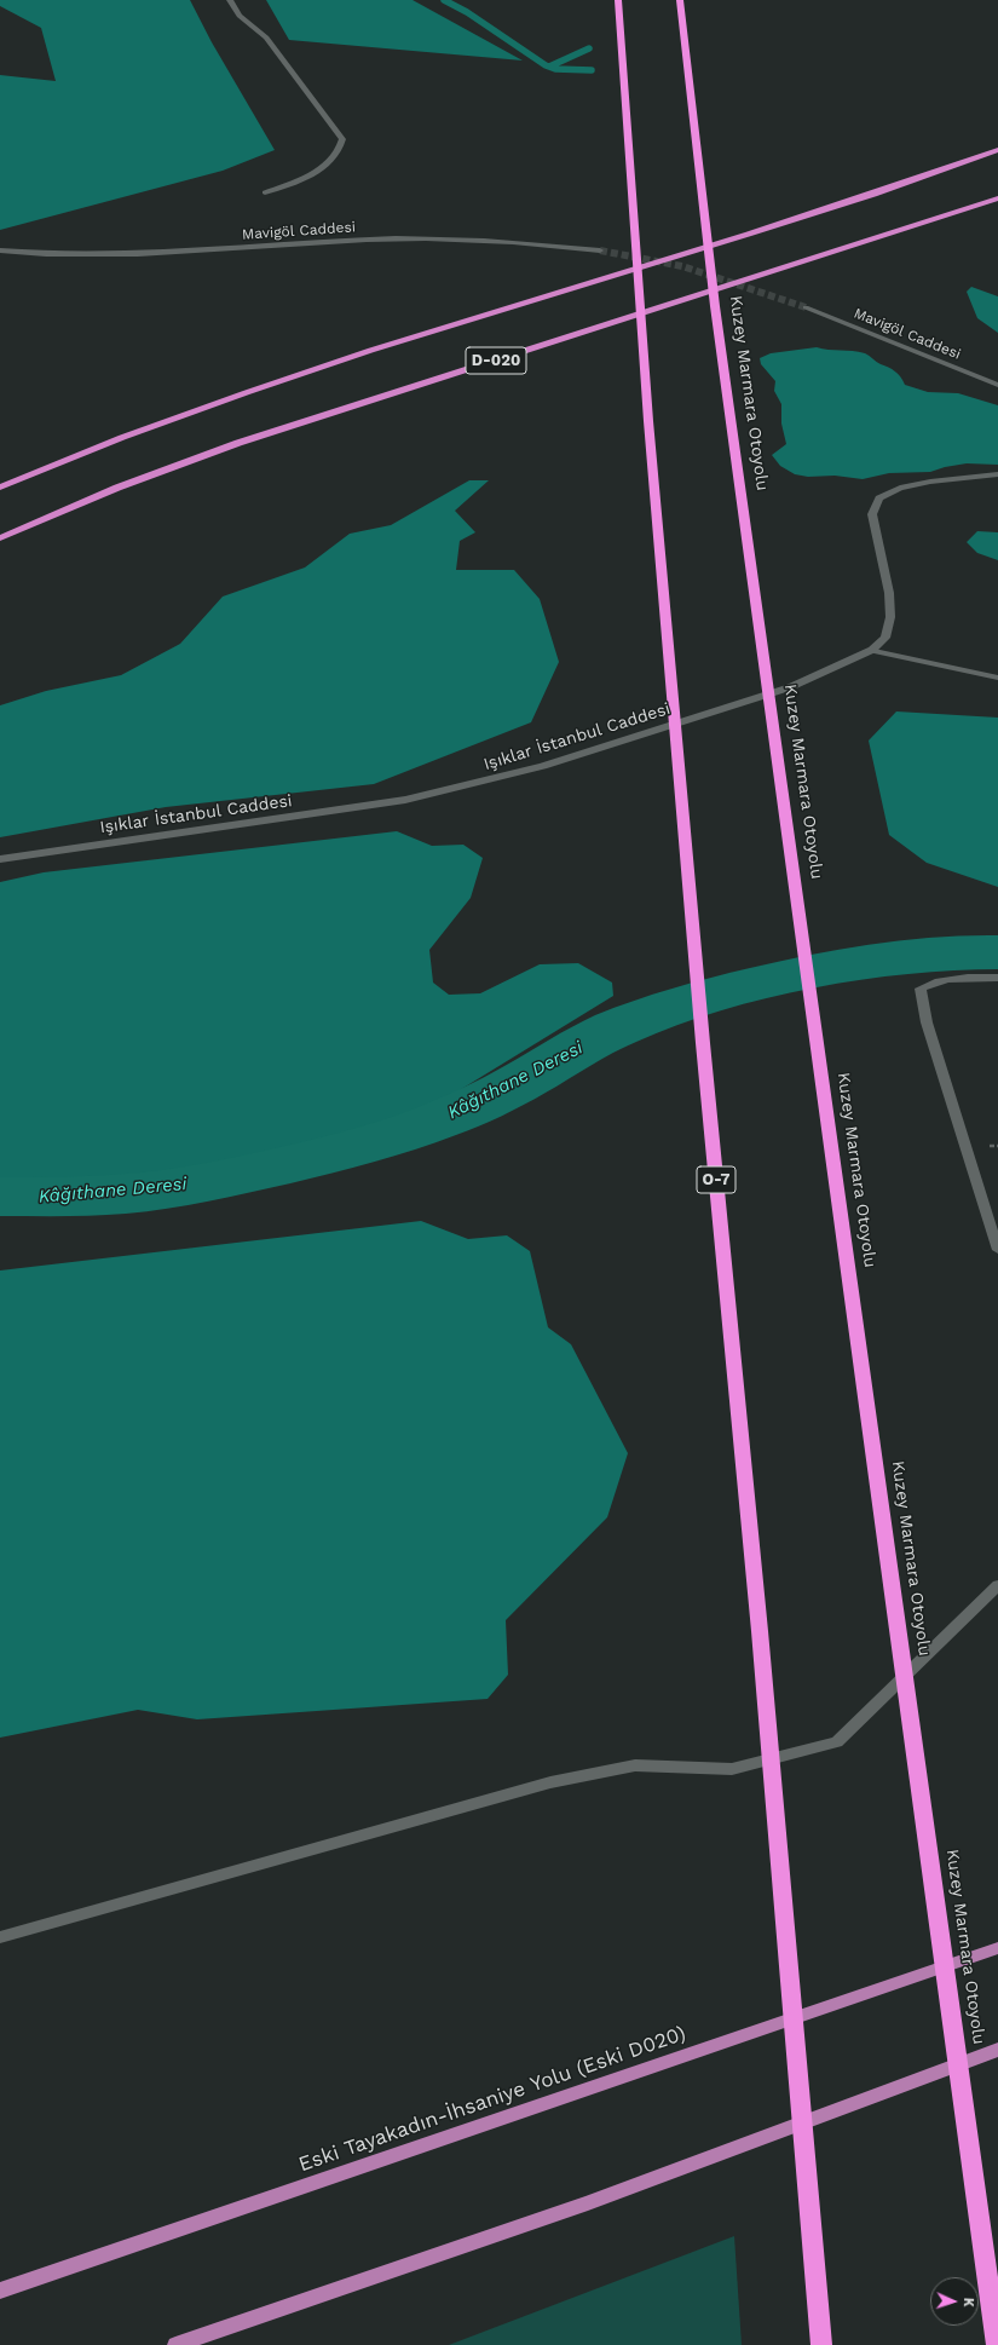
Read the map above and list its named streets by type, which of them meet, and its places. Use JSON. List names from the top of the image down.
{
  "streets": {
    "highway": ["D-020", "Kuzey Marmara Otoyolu", "O-7"],
    "main road": ["Eski Tayakadın-İhsaniye Yolu (Eski D020)"],
    "street": ["Mavigöl Caddesi", "Işıklar İstanbul Caddesi"]
  },
  "water": ["Kâğıthane Deresi"],
  "north": "right"
}
